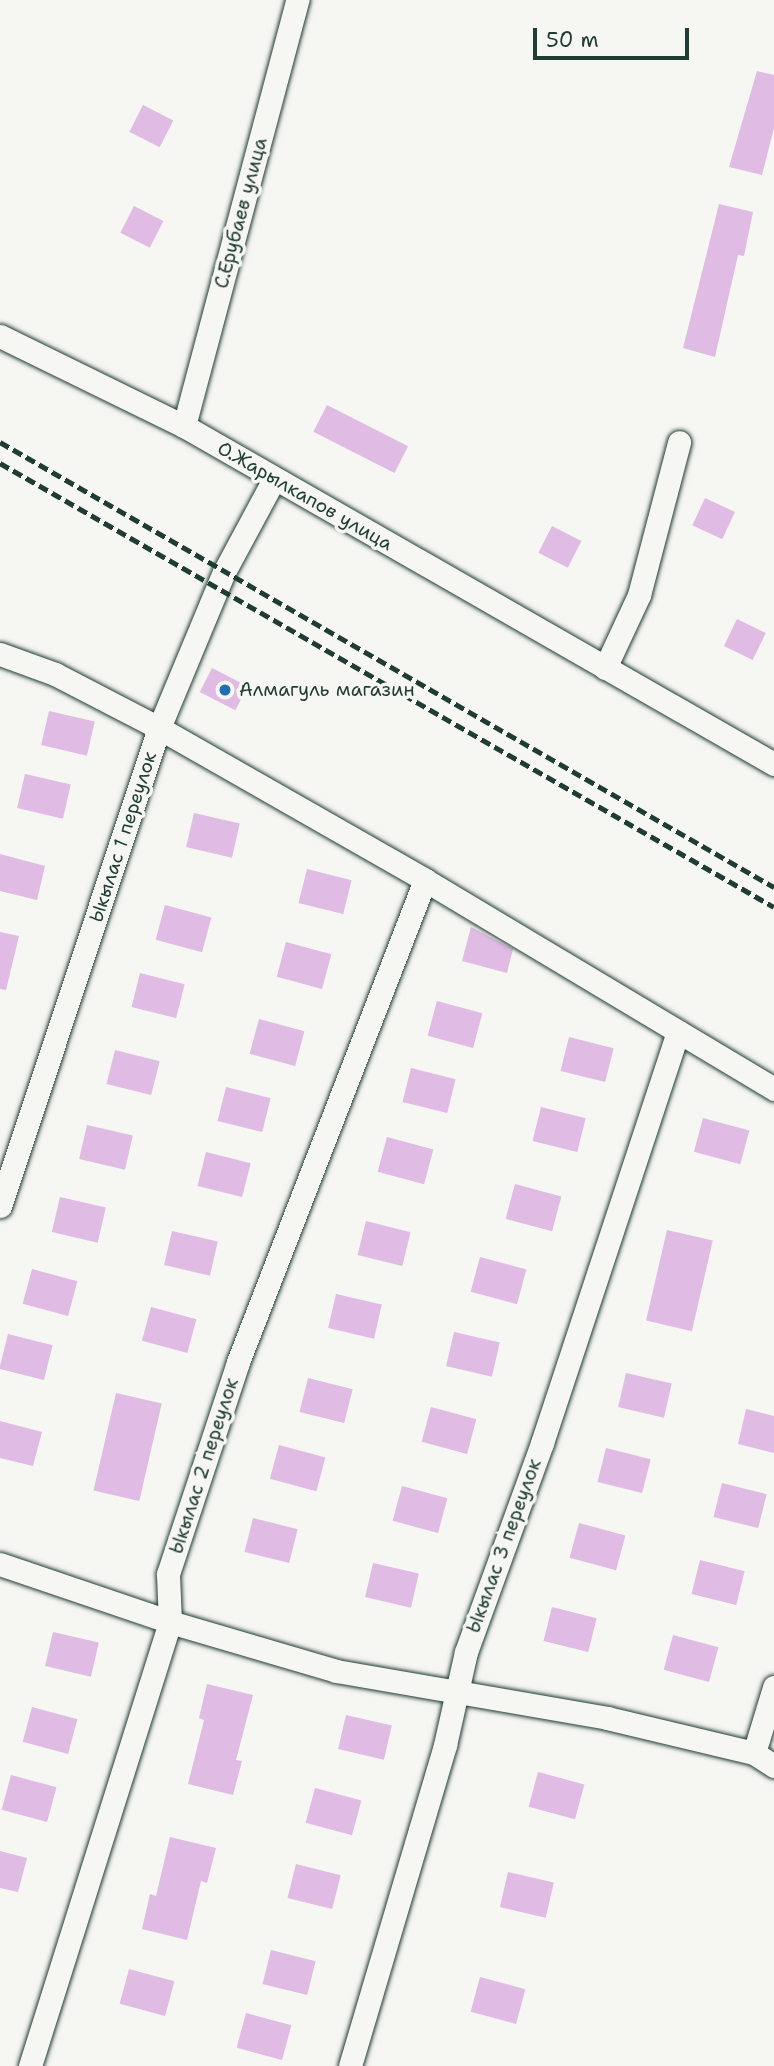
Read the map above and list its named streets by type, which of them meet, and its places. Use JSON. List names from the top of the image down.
{
  "streets": {
    "street": [
      "С.Ерубаев улица",
      "О.Жарылкапов улица",
      "Ыкылас 1 переулок",
      "Ыкылас 2 переулок",
      "Ыкылас 3 переулок"
    ]
  },
  "crossings": [
    ["С.Ерубаев улица", "О.Жарылкапов улица"],
    ["О.Жарылкапов улица", "Ыкылас 1 переулок"]
  ],
  "places": ["Алмагуль магазин"],
  "scale_bar": "50 m"
}
